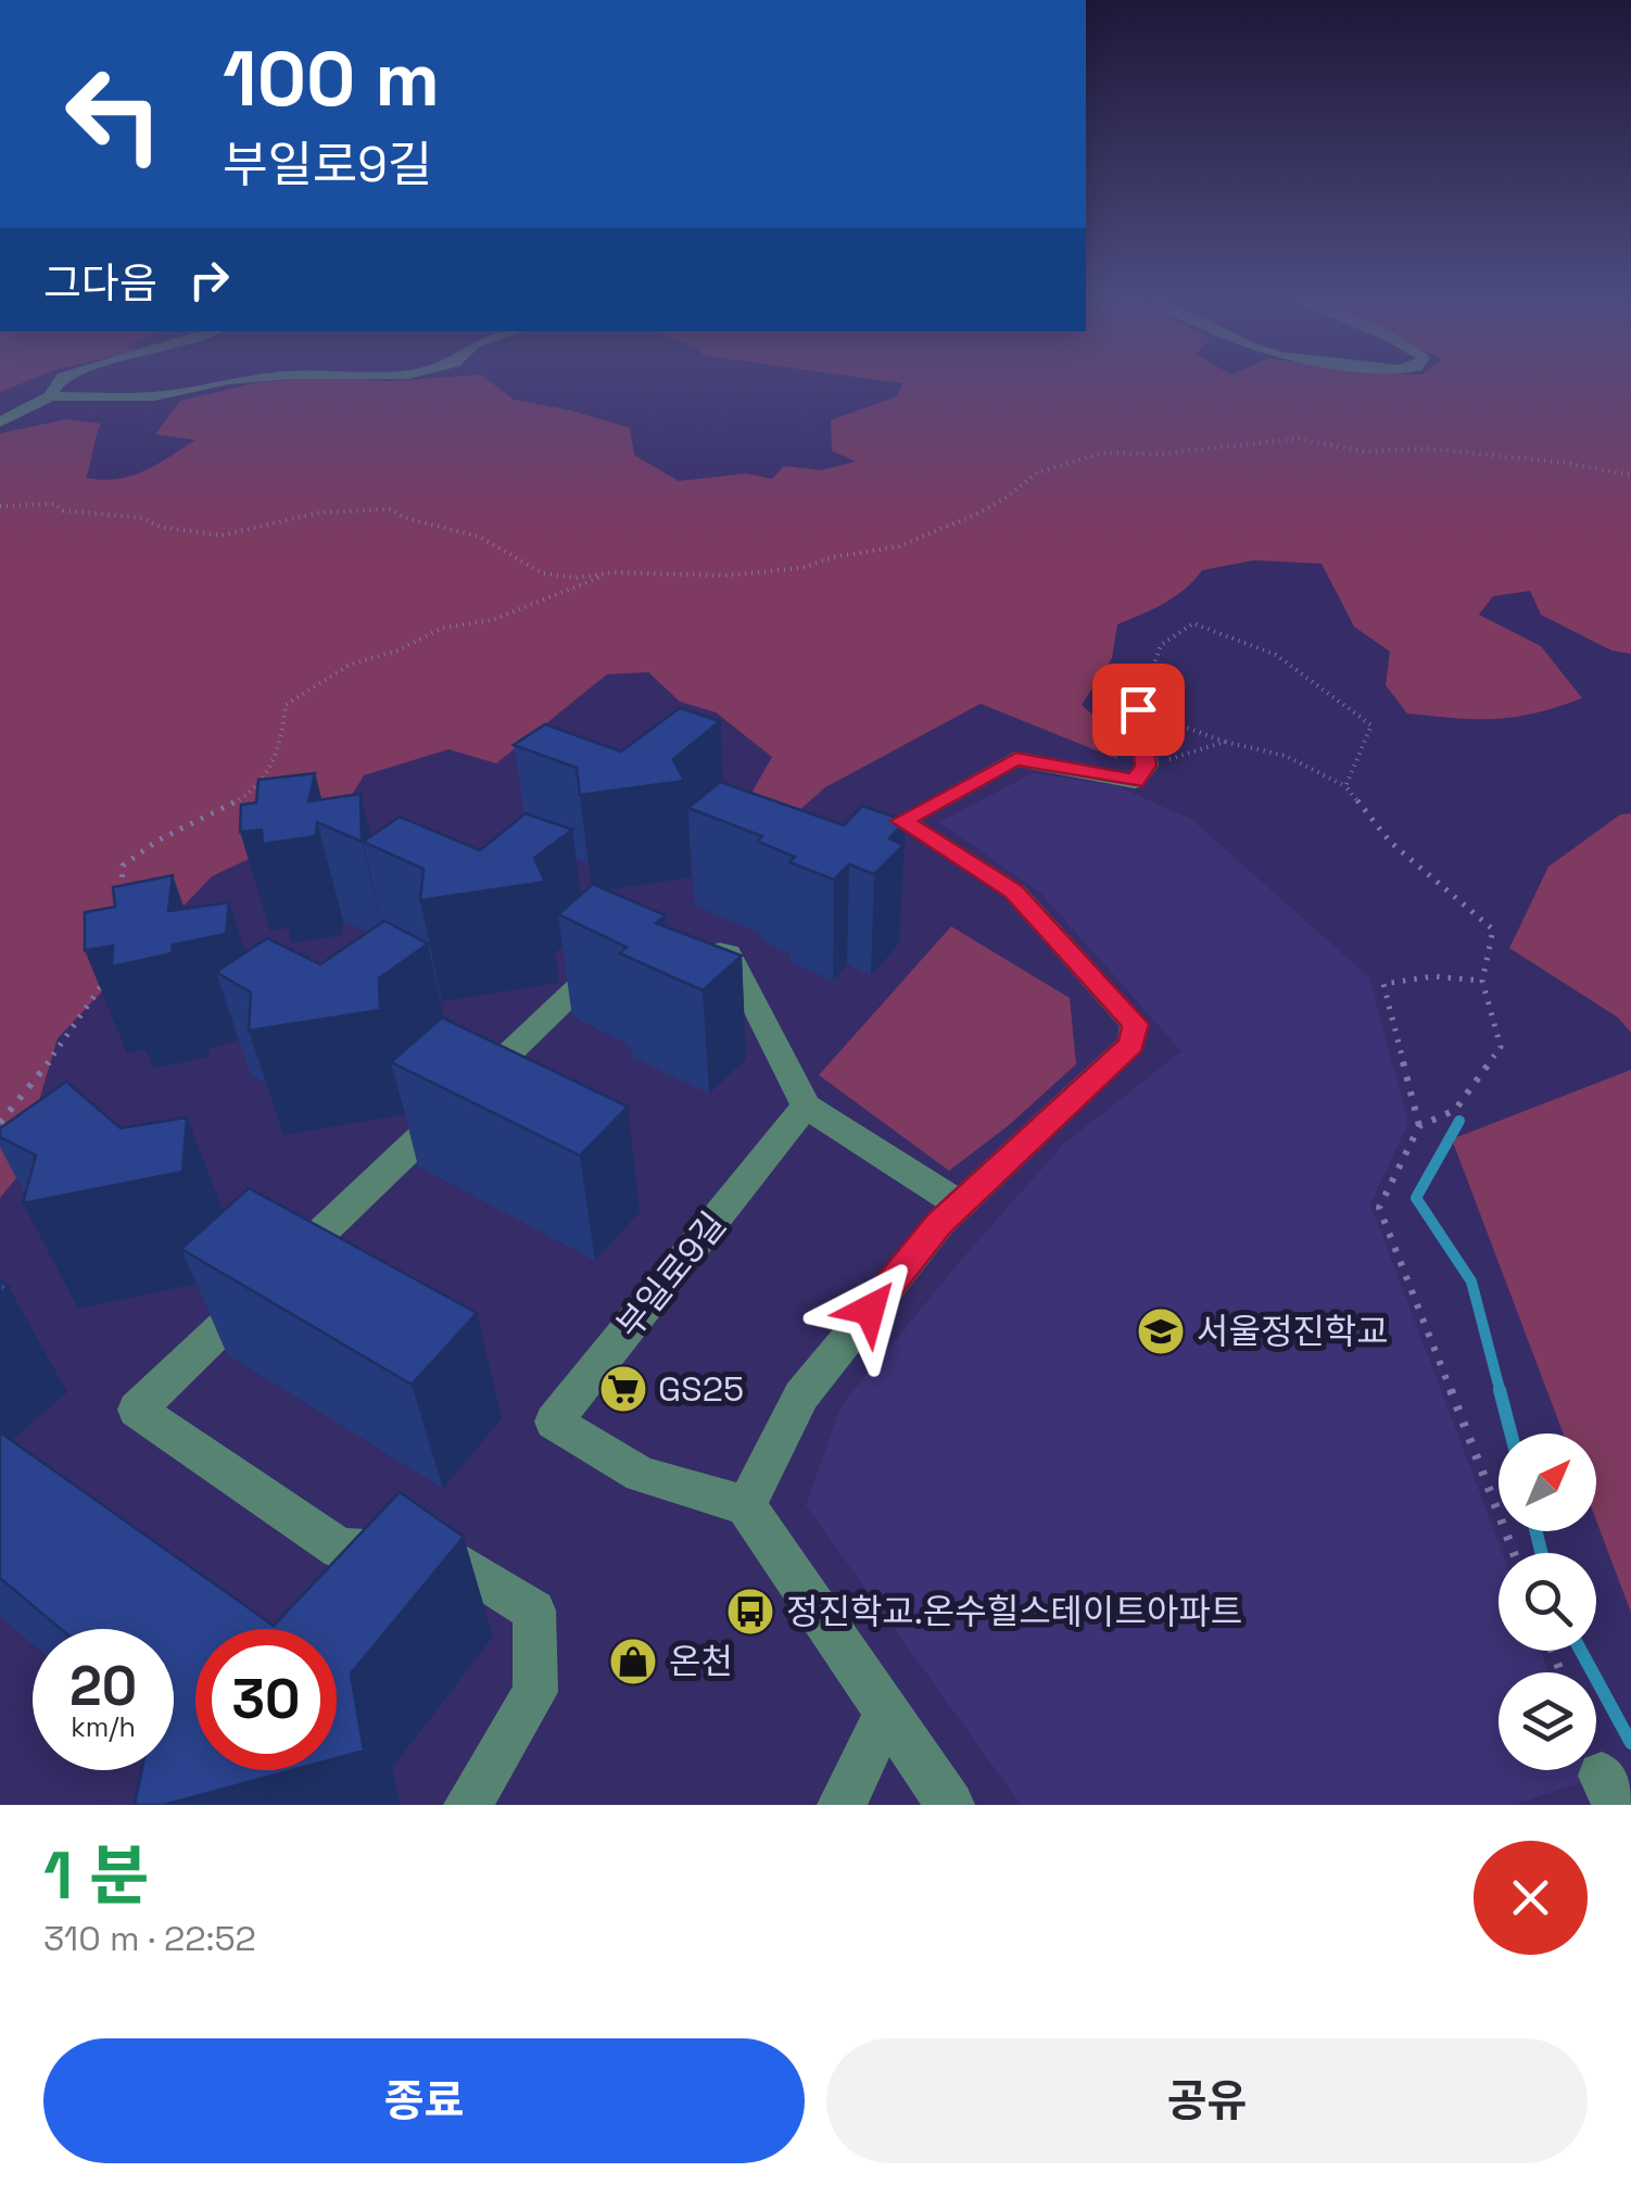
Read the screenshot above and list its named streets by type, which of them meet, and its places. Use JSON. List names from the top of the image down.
{
  "streets": {
    "street": ["부일로9길"]
  },
  "places": {
    "school or university": ["서울정진학교"],
    "supermarket": ["GS25"],
    "bus stop": ["정진학교.온수힐스테이트아파트"],
    "shop": ["온천"]
  },
  "north": "top right",
  "page": {
    "turn": ["100 m", "부일로9길"],
    "then": "그다음",
    "speed": "20 km/h",
    "limit": "30",
    "heading": ["1 분", "310 m · 22:52"],
    "buttons": ["종료", "공유"]
  }
}
